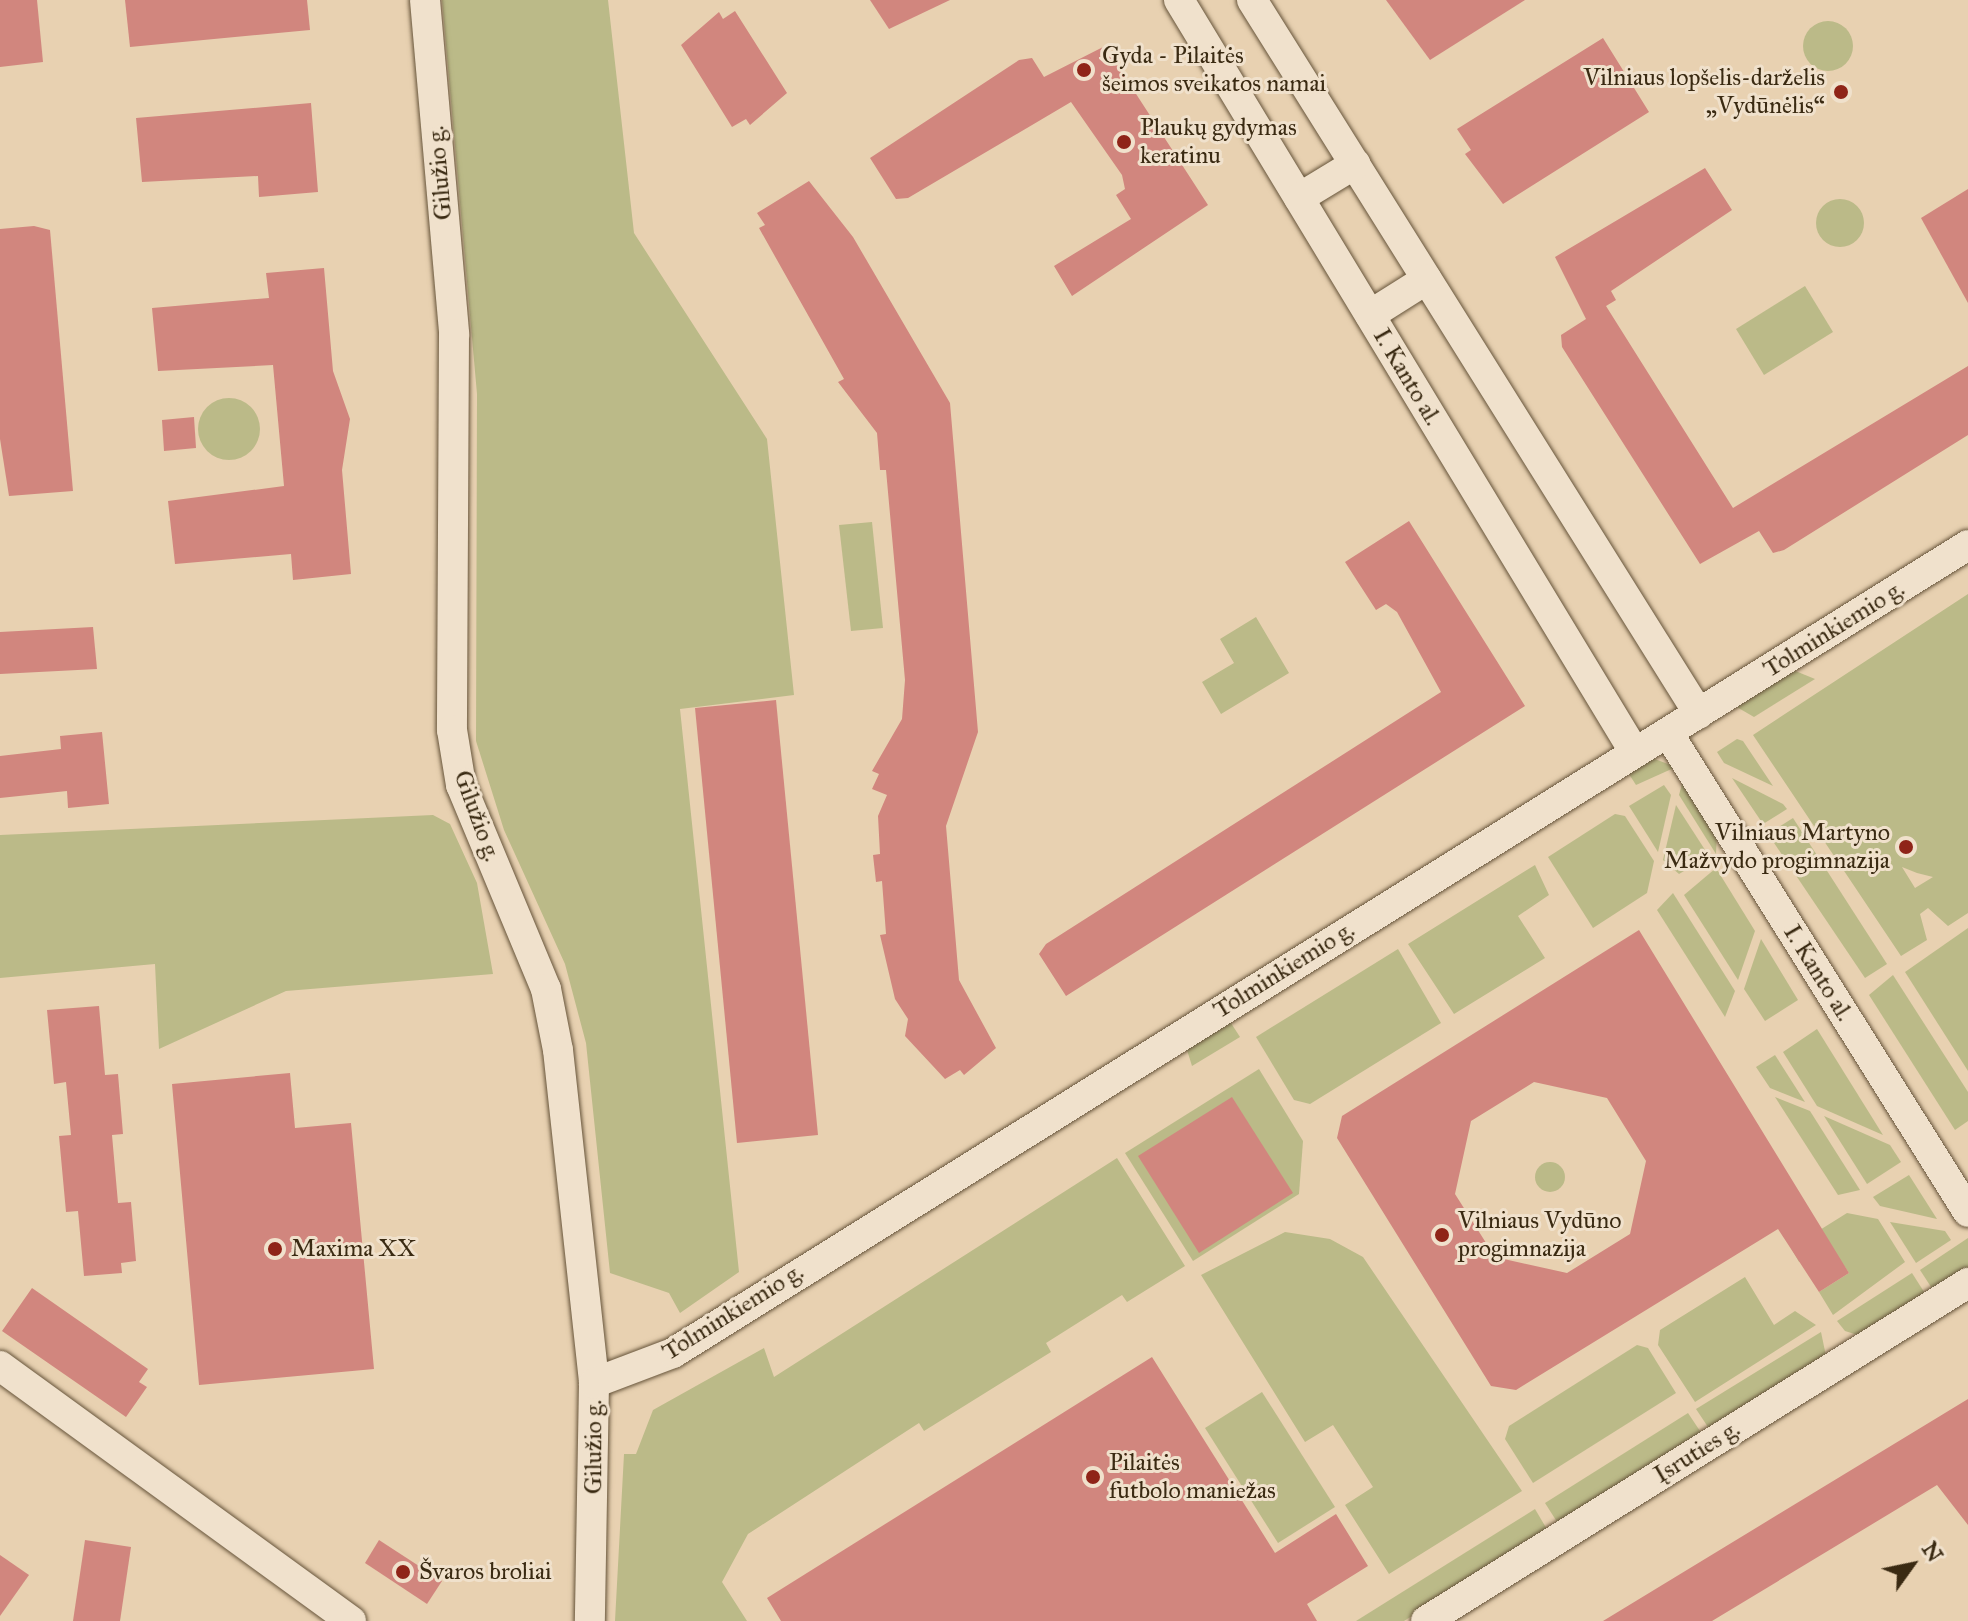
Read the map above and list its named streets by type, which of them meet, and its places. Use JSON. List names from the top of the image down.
{
  "streets": {
    "street": [
      "Gilužio g.",
      "I. Kanto al.",
      "Tolminkiemio g.",
      "Įsruties g."
    ]
  },
  "crossings": [
    ["Gilužio g.", "Tolminkiemio g."],
    ["I. Kanto al.", "Tolminkiemio g."]
  ],
  "places": [
    "Gyda - Pilaitės šeimos sveikatos namai",
    "Vilniaus lopšelis-darželis „Vydūnėlis“",
    "Plaukų gydymas keratinu",
    "Vilniaus Martyno Mažvydo progimnazija",
    "Vilniaus Vydūno progimnazija",
    "Maxima XX",
    "Pilaitės futbolo maniežas",
    "Švaros broliai"
  ],
  "north": "top right"
}
